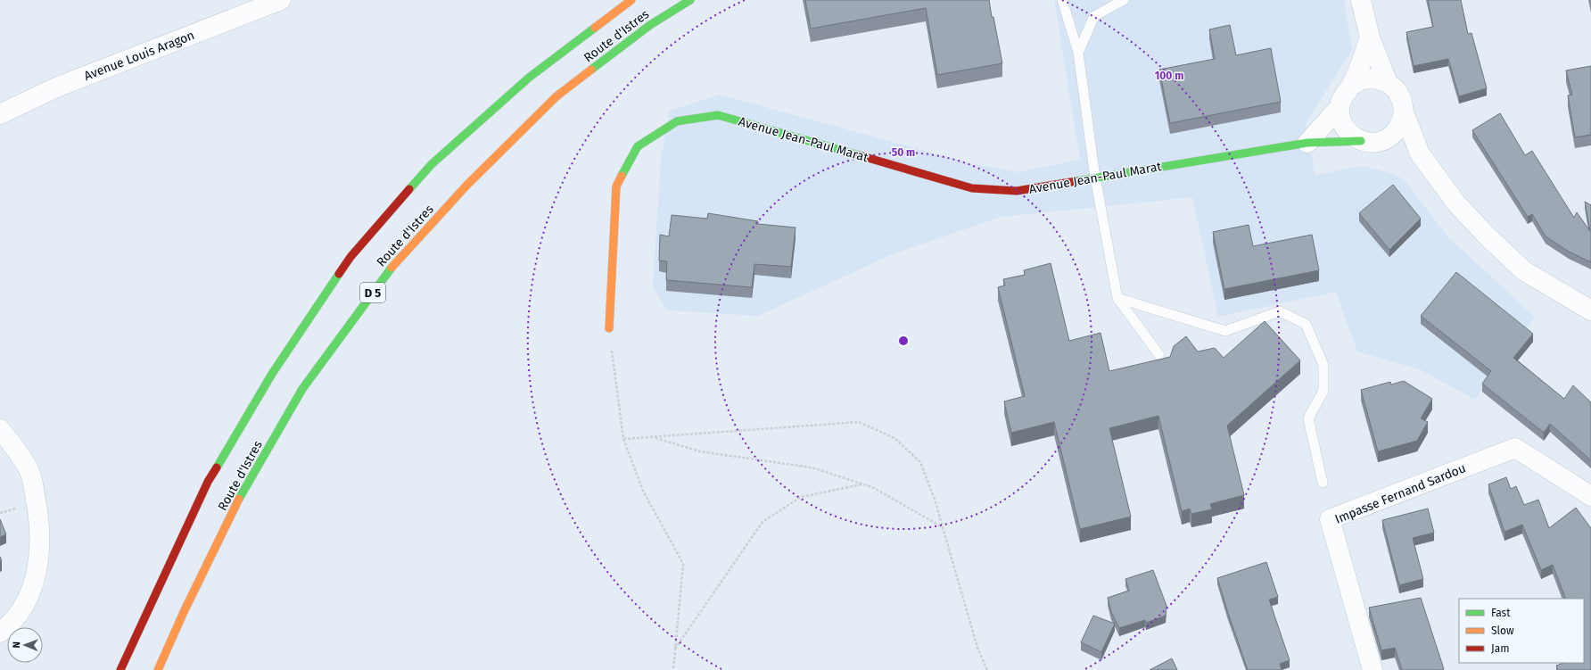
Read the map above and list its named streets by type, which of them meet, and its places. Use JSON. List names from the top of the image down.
{
  "streets": {
    "main road": ["Route d'Istres", "Avenue Jean-Paul Marat", "D 5"],
    "street": ["Avenue Louis Aragon", "Impasse Fernand Sardou"]
  },
  "legend": ["Fast", "Slow", "Jam"],
  "north": "left",
  "rings": ["100 m", "50 m"]
}
